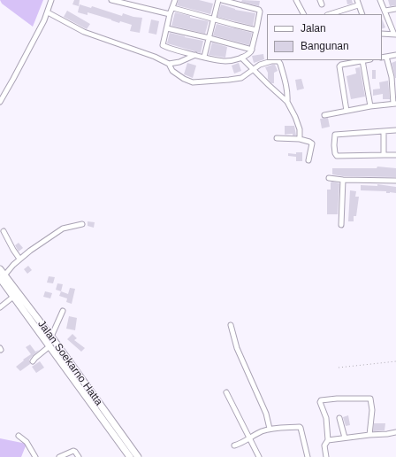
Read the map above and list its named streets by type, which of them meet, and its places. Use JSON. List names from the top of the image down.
{
  "streets": {
    "highway": ["Jalan Soekarno Hatta"]
  },
  "legend": ["Jalan", "Bangunan"]
}
